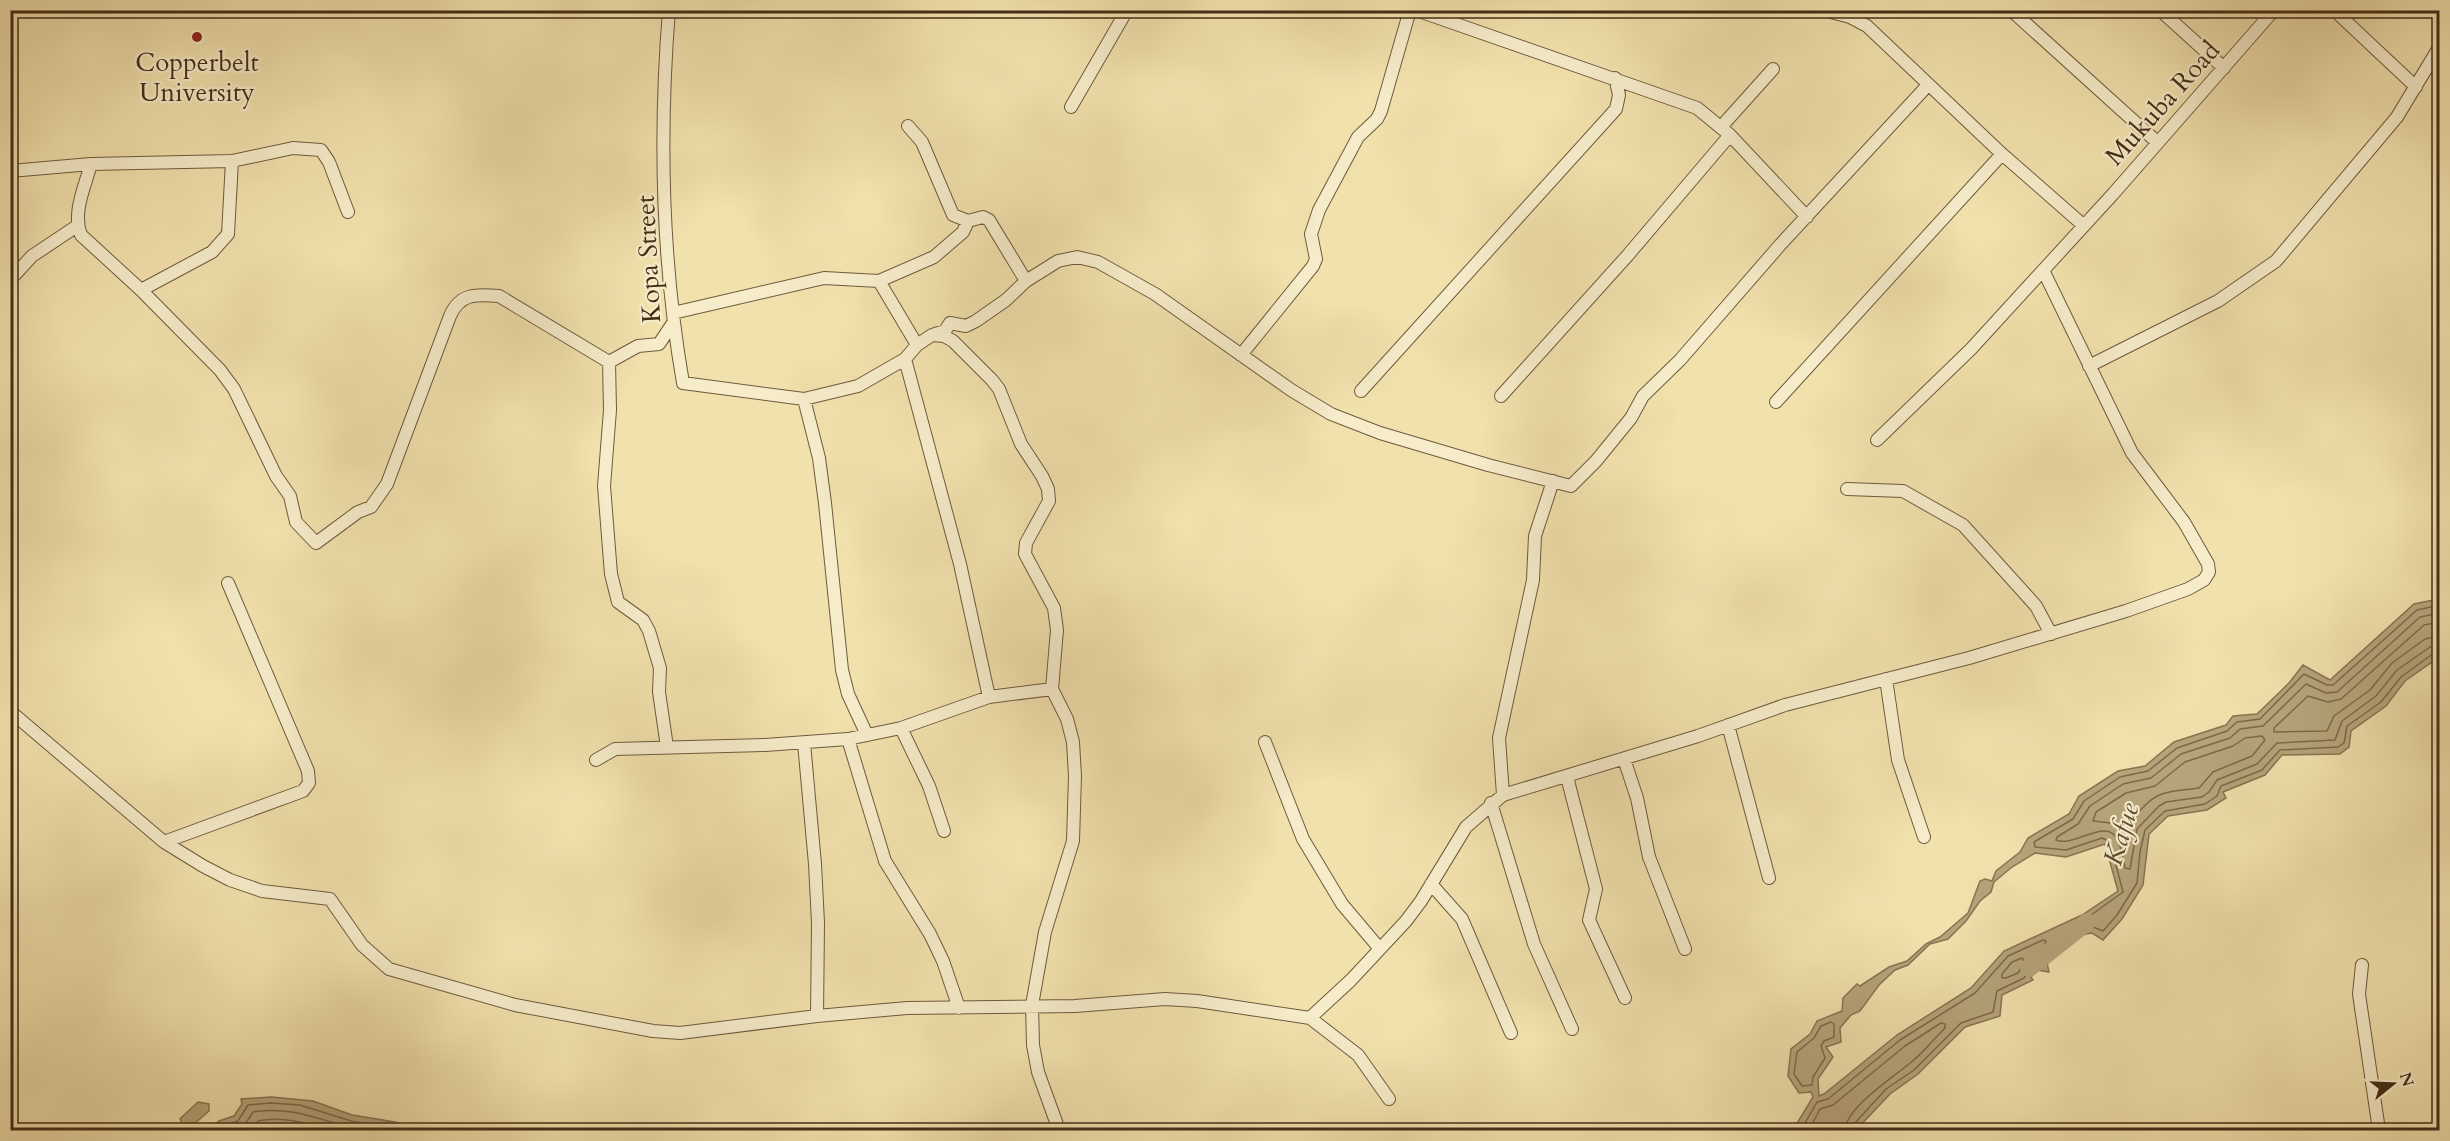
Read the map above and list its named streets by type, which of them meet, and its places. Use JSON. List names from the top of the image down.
{
  "streets": {
    "street": ["Mukuba Road", "Kopa Street"]
  },
  "water": ["Kafue"],
  "places": ["Copperbelt University"],
  "north": "right"
}
